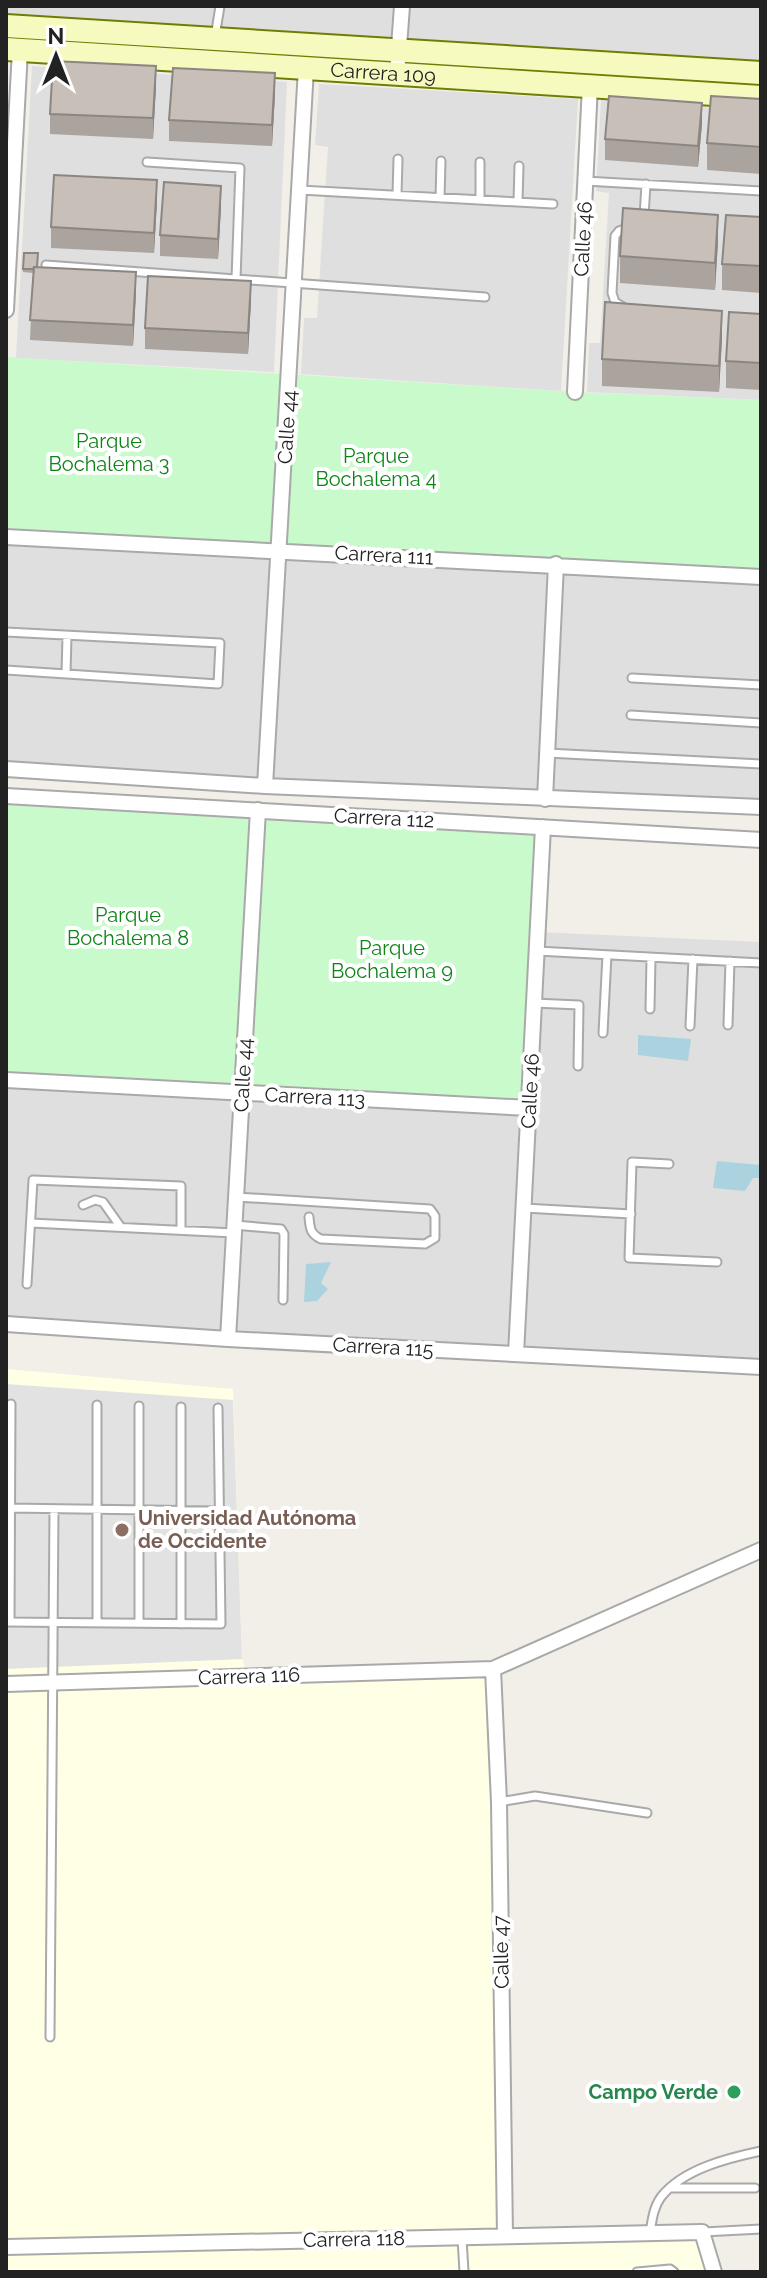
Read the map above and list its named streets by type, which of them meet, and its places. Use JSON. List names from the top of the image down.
{
  "streets": {
    "main road": ["Carrera 109"],
    "street": [
      "Calle 46",
      "Calle 44",
      "Carrera 111",
      "Carrera 112",
      "Carrera 113",
      "Carrera 115",
      "Carrera 116",
      "Calle 47",
      "Carrera 118"
    ]
  },
  "crossings": [
    ["Carrera 109", "Calle 46"],
    ["Carrera 109", "Calle 44"],
    ["Calle 46", "Carrera 112"],
    ["Calle 46", "Carrera 113"],
    ["Calle 46", "Carrera 115"],
    ["Calle 44", "Carrera 111"],
    ["Calle 44", "Carrera 112"],
    ["Calle 44", "Carrera 113"],
    ["Calle 44", "Carrera 115"],
    ["Carrera 116", "Calle 47"],
    ["Calle 47", "Carrera 118"]
  ],
  "parks": [
    "Parque Bochalema 3",
    "Parque Bochalema 4",
    "Parque Bochalema 8",
    "Parque Bochalema 9"
  ],
  "places": ["Universidad Autónoma de Occidente", "Campo Verde"],
  "north": "top"
}
